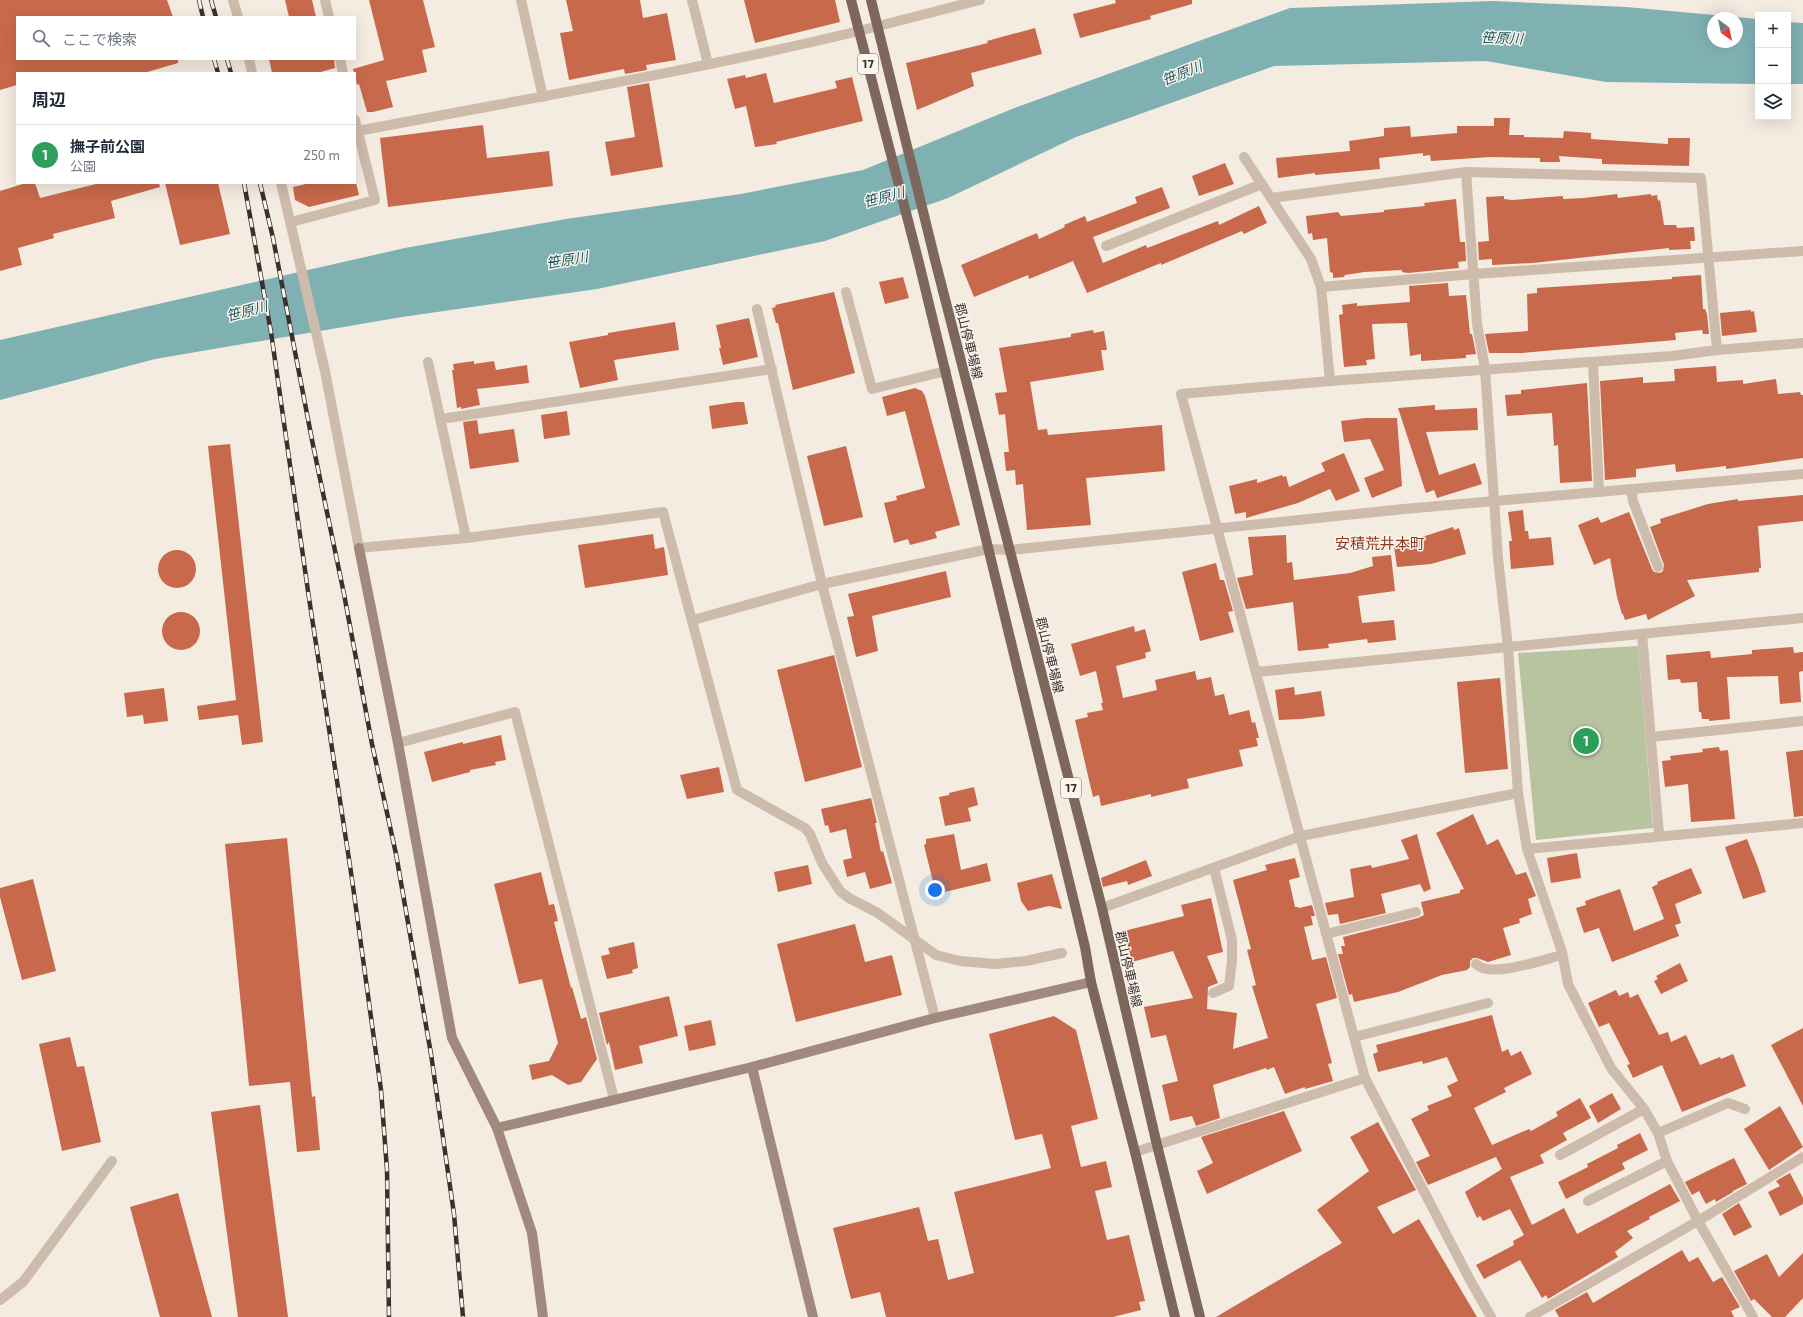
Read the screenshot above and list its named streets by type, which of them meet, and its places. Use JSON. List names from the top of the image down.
{
  "streets": {
    "main road": ["17", "郡山停車場線"]
  },
  "districts": ["安積荒井本町"],
  "water": ["笹原川"],
  "north": "bottom right",
  "page": {
    "map_buttons": ["+", "−"],
    "search": "ここで検索",
    "heading": "周辺",
    "list": [
      {
        "mark": "1",
        "name": "撫子前公園",
        "note": "公園",
        "value": "250 m"
      }
    ],
    "pins": "1"
  }
}
